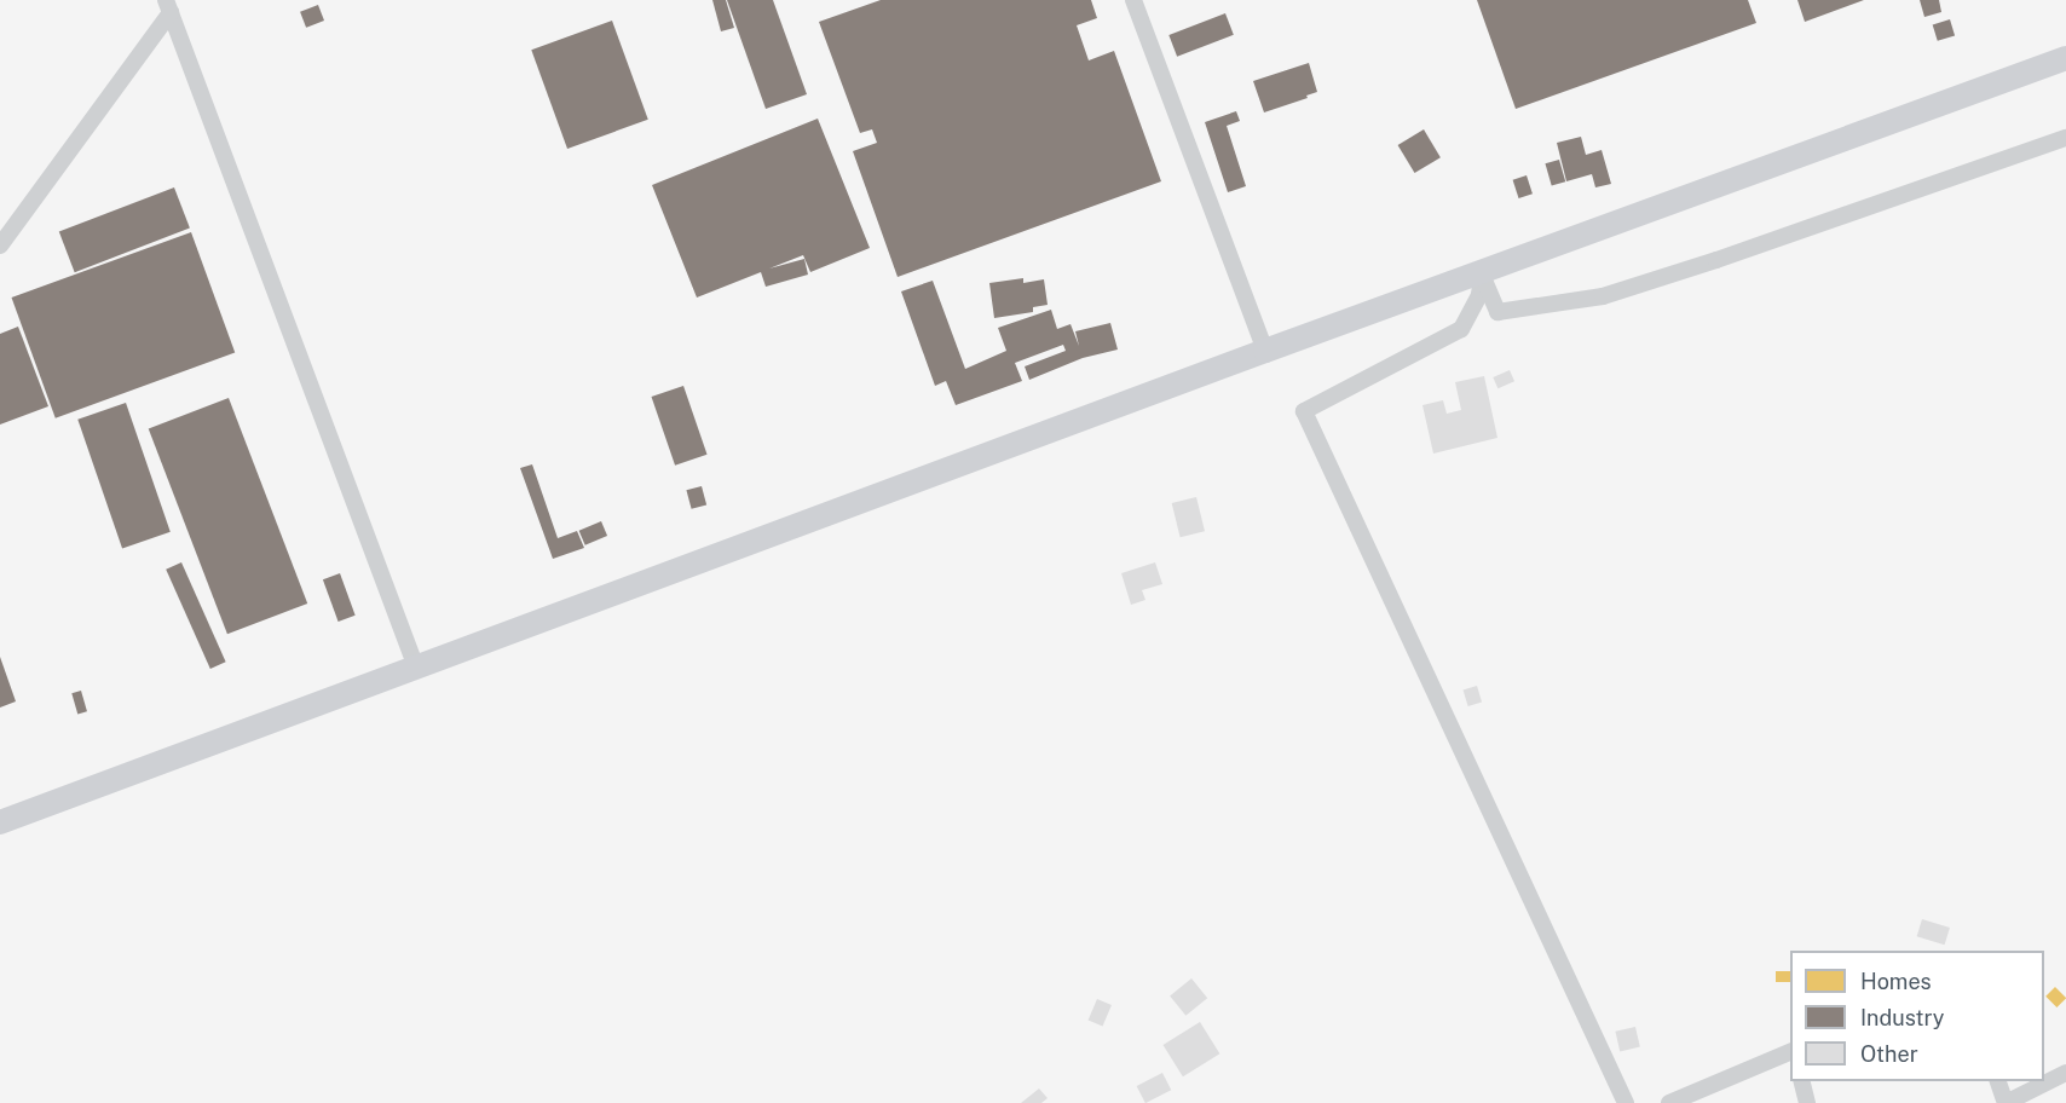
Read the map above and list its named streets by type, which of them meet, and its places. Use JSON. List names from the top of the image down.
{
  "legend": ["Homes", "Industry", "Other"]
}
